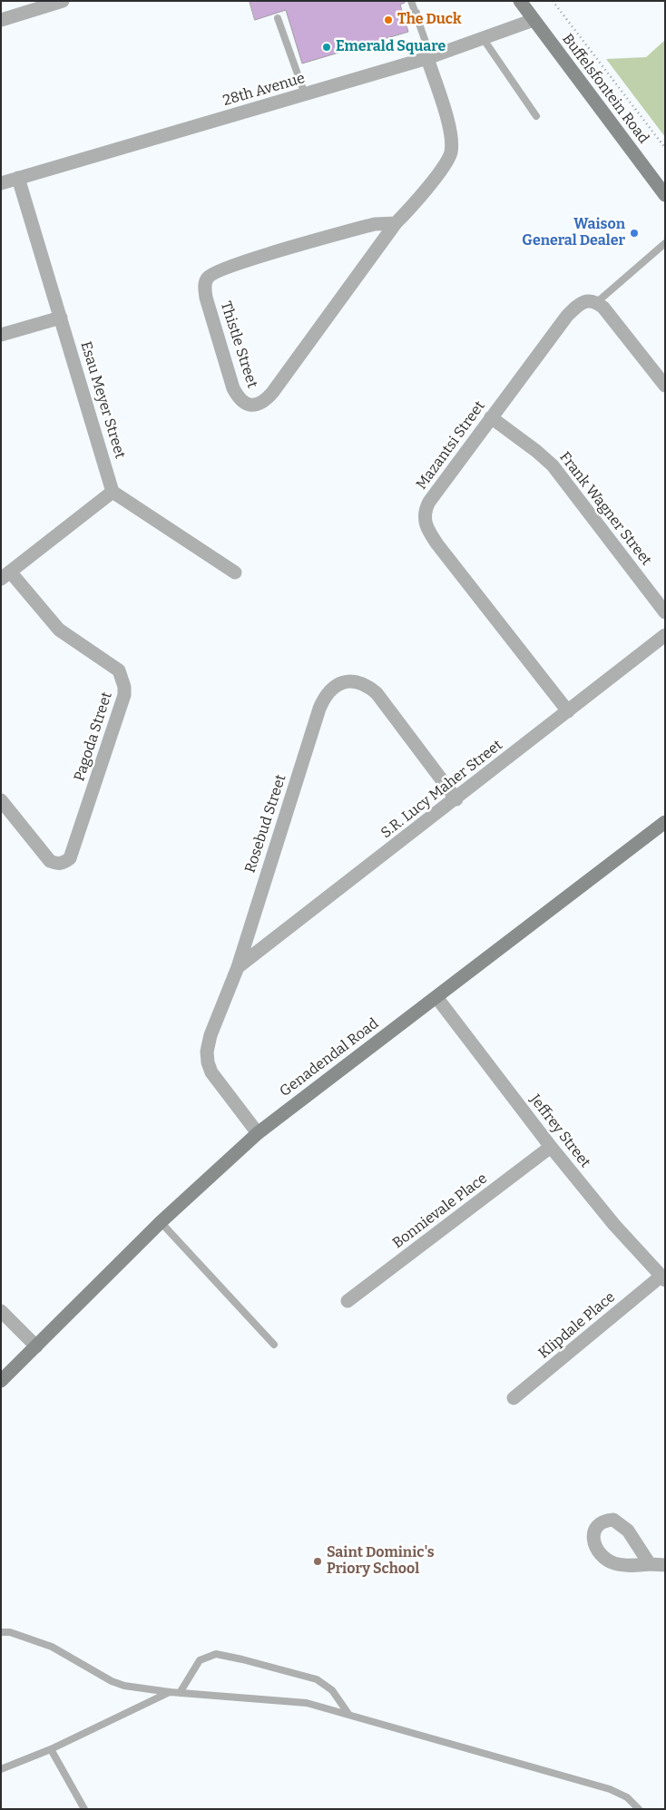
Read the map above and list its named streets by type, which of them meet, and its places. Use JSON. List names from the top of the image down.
{
  "streets": {
    "street": [
      "Buffelsfontein Road",
      "28th Avenue",
      "Thistle Street",
      "Esau Meyer Street",
      "Mazantsi Street",
      "Frank Wagner Street",
      "Pagoda Street",
      "S.R. Lucy Maher Street",
      "Rosebud Street",
      "Genadendal Road",
      "Jeffrey Street",
      "Bonnievale Place",
      "Klipdale Place"
    ]
  },
  "crossings": [
    ["Buffelsfontein Road", "28th Avenue"],
    ["28th Avenue", "Thistle Street"],
    ["28th Avenue", "Esau Meyer Street"],
    ["Mazantsi Street", "Frank Wagner Street"],
    ["Mazantsi Street", "S.R. Lucy Maher Street"],
    ["S.R. Lucy Maher Street", "Rosebud Street"],
    ["Rosebud Street", "Genadendal Road"],
    ["Genadendal Road", "Jeffrey Street"],
    ["Jeffrey Street", "Bonnievale Place"],
    ["Jeffrey Street", "Klipdale Place"]
  ],
  "places": [
    "The Duck",
    "Emerald Square",
    "Waison General Dealer",
    "Saint Dominic's Priory School"
  ]
}
